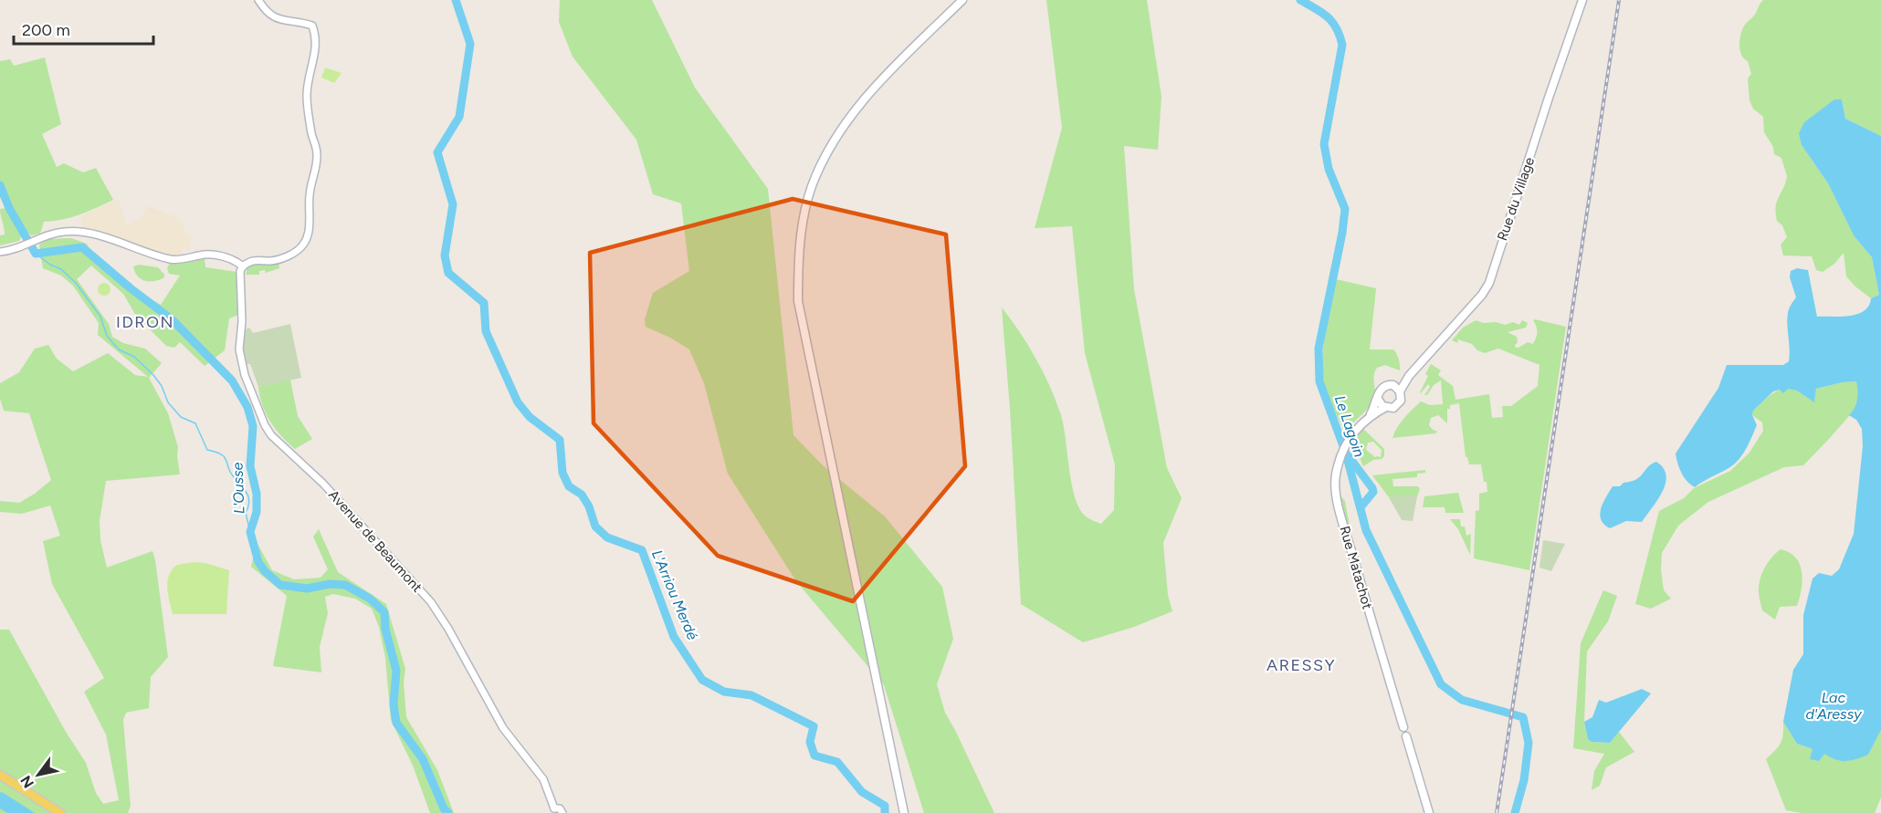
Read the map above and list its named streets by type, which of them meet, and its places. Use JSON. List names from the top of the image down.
{
  "streets": {
    "main road": ["Rue du Village", "Rue Matachot"],
    "street": ["Avenue de Beaumont"]
  },
  "crossings": [
    ["Rue du Village", "Rue Matachot"]
  ],
  "districts": ["IDRON", "ARESSY"],
  "water": [
    "Le Lagoin",
    "L'Ousse",
    "L'Arriou Merdé",
    "Lac d'Aressy"
  ],
  "scale_bar": "200 m",
  "north": "bottom left"
}
